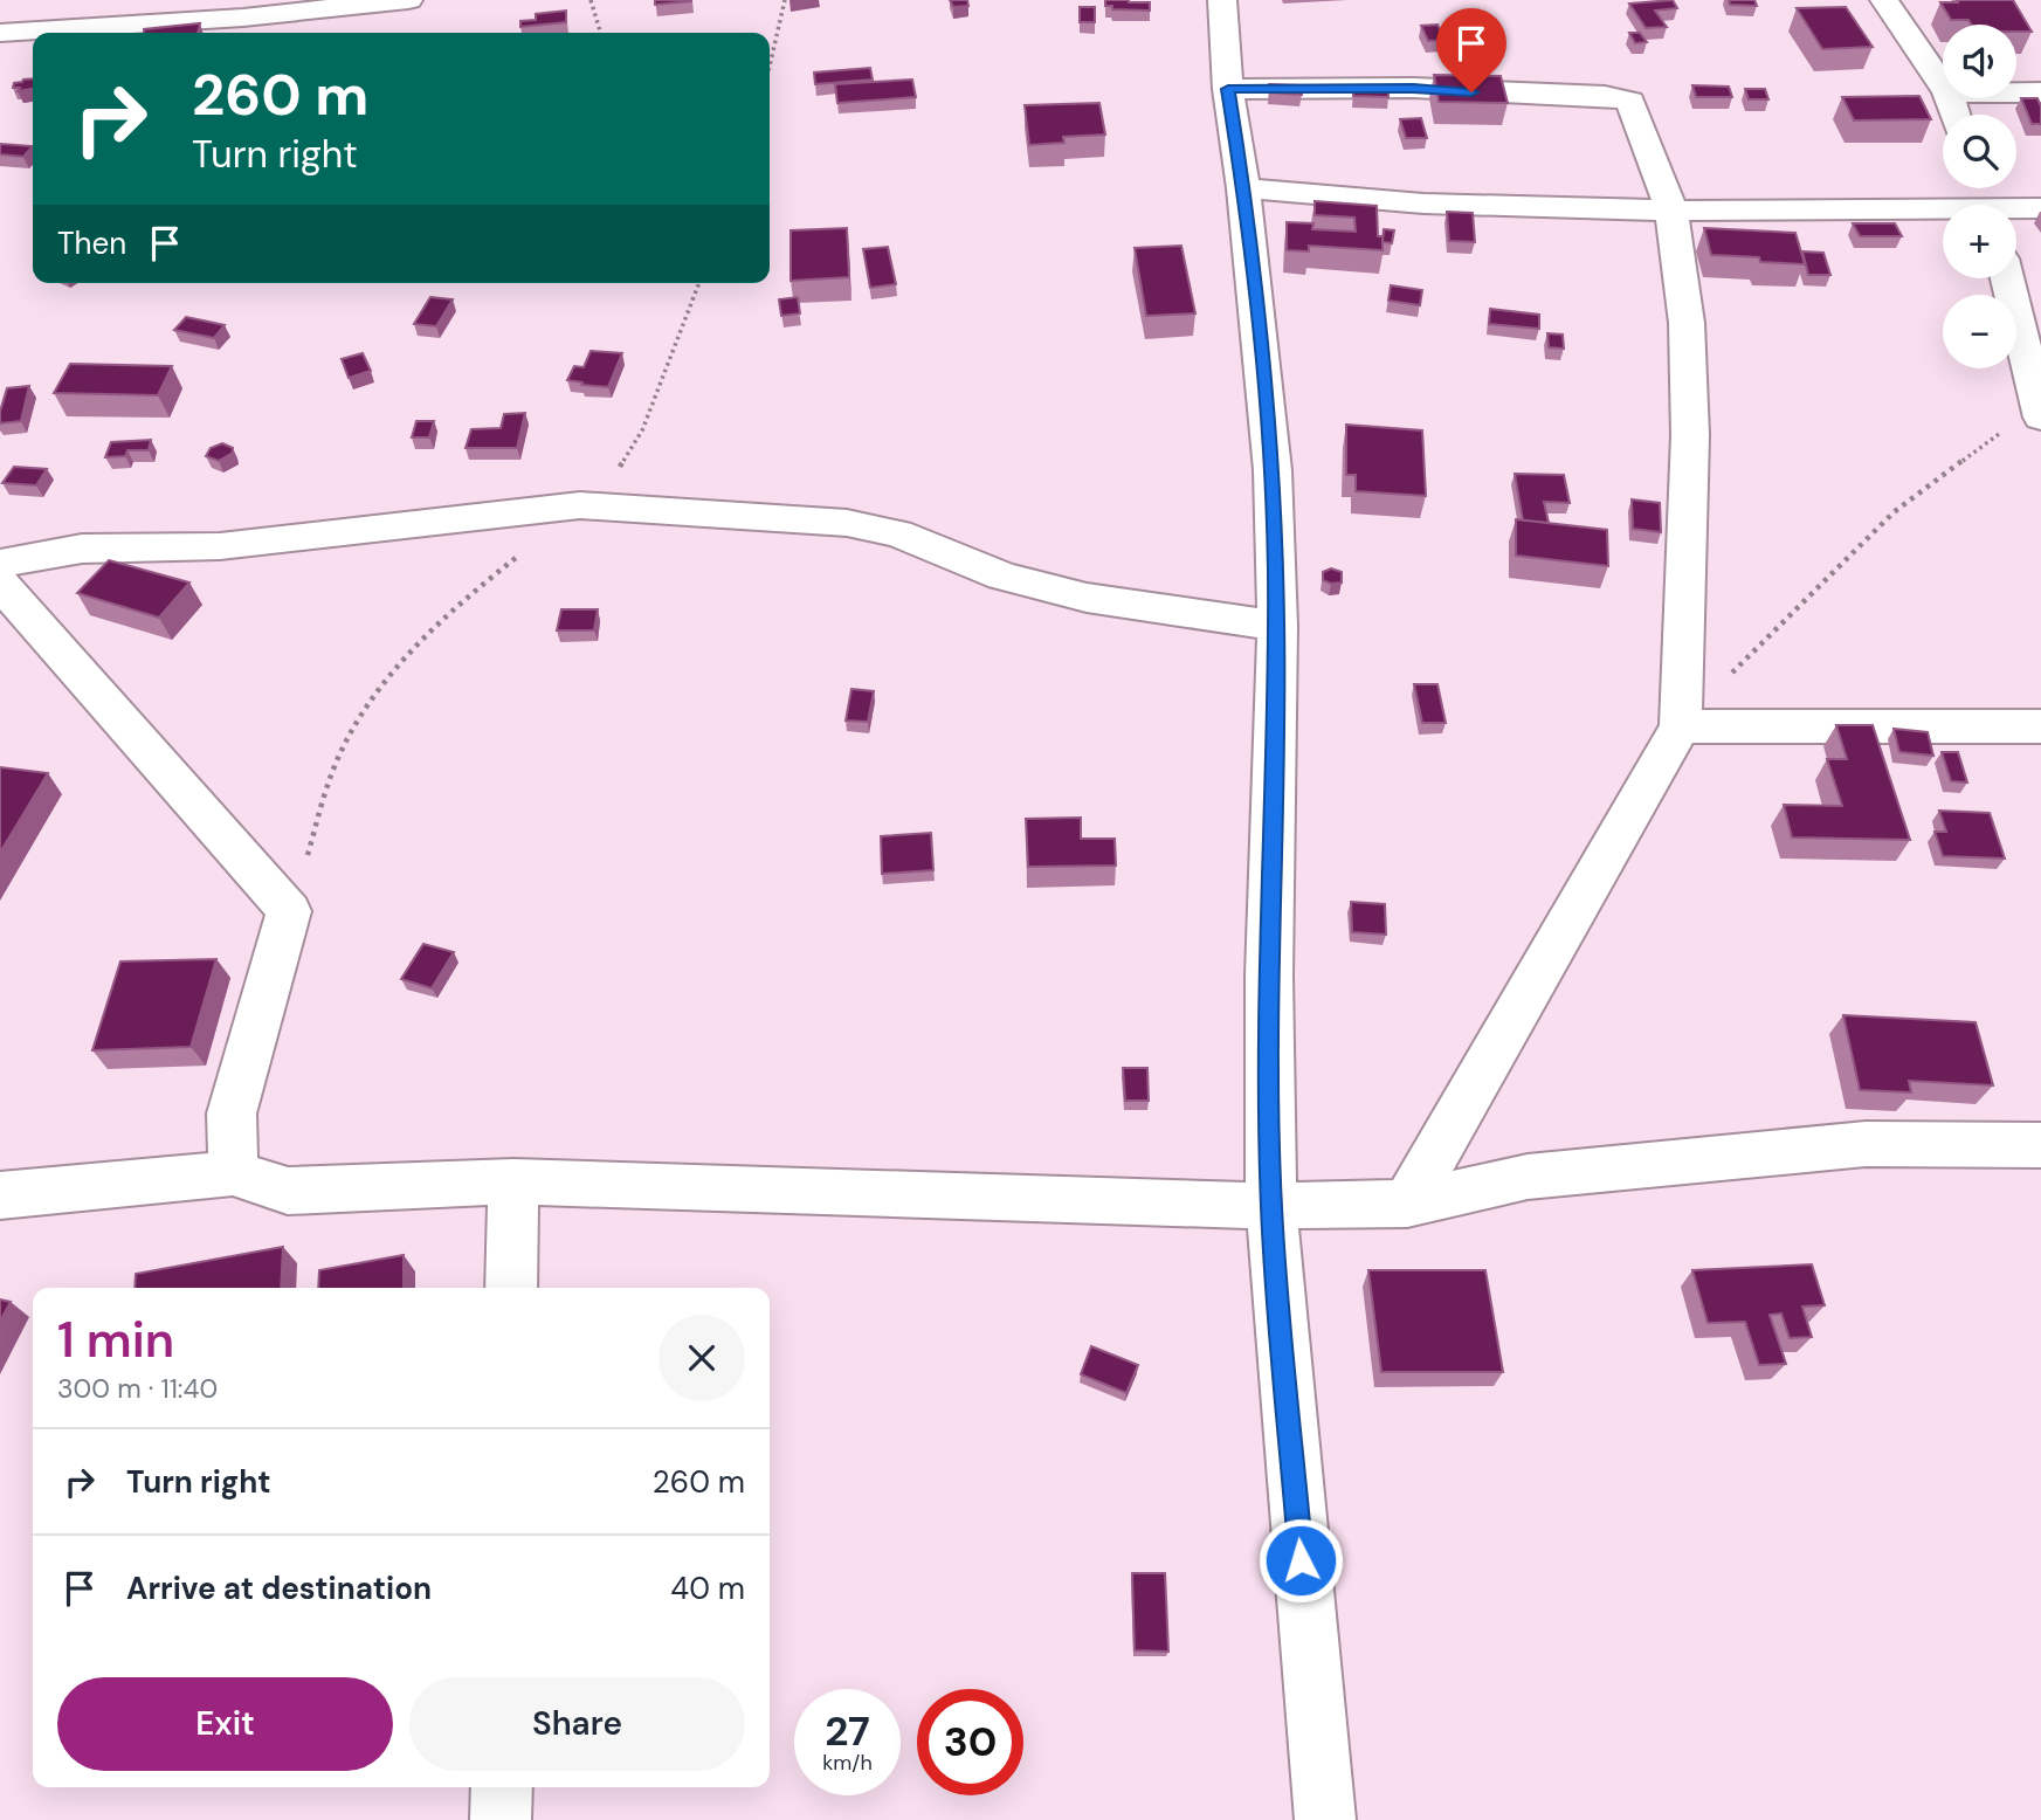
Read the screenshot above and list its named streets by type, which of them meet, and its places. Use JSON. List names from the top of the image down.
{
  "page": {
    "map_buttons": ["+", "−"],
    "turn": ["260 m", "Turn right"],
    "then": "Then",
    "heading": ["1 min", "300 m · 11:40"],
    "list": [
      {
        "name": "Turn right",
        "value": "260 m"
      },
      {
        "name": "Arrive at destination",
        "value": "40 m"
      }
    ],
    "buttons": ["Exit", "Share"],
    "speed": "27 km/h",
    "limit": "30"
  }
}
